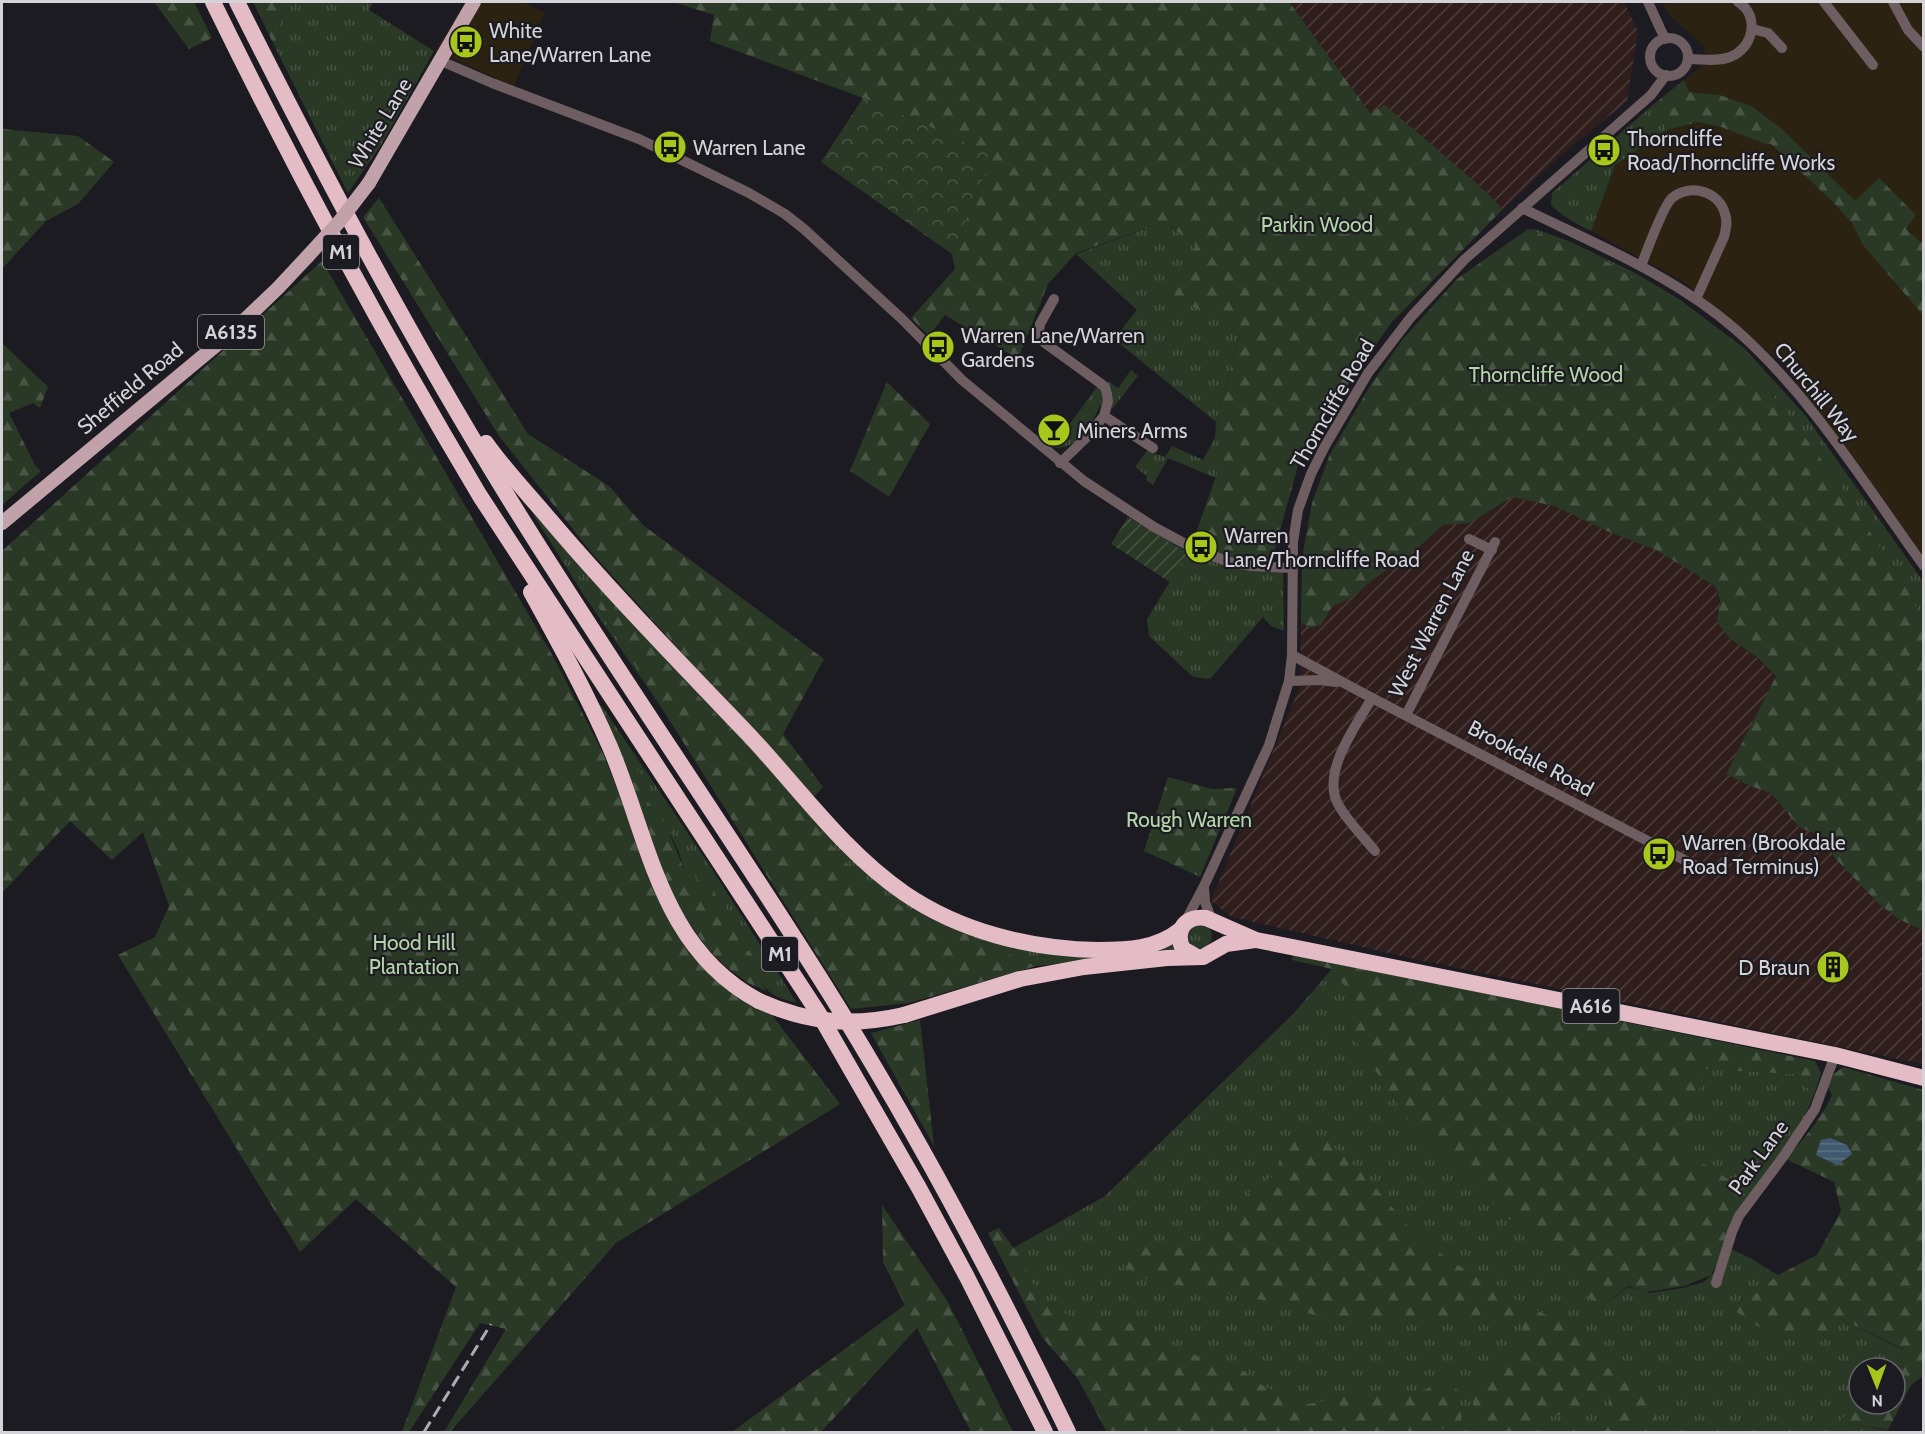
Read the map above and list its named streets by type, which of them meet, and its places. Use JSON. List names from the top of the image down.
{
  "streets": {
    "highway": ["M1", "A616"],
    "main road": ["White Lane", "A6135", "Sheffield Road"],
    "street": [
      "Churchill Way",
      "Thorncliffe Road",
      "West Warren Lane",
      "Brookdale Road",
      "Park Lane"
    ]
  },
  "crossings": [
    ["White Lane", "Sheffield Road"],
    ["M1", "Thorncliffe Road"],
    ["M1", "A616"],
    ["Churchill Way", "Thorncliffe Road"],
    ["Thorncliffe Road", "Brookdale Road"],
    ["Thorncliffe Road", "A616"],
    ["West Warren Lane", "Brookdale Road"],
    ["A616", "Park Lane"]
  ],
  "parks": [
    "Parkin Wood",
    "Thorncliffe Wood",
    "Rough Warren",
    "Hood Hill Plantation"
  ],
  "places": {
    "bus stop": [
      "White Lane/Warren Lane",
      "Warren Lane",
      "Thorncliffe Road/Thorncliffe Works",
      "Warren Lane/Warren Gardens",
      "Warren Lane/Thorncliffe Road",
      "Warren (Brookdale Road Terminus)"
    ],
    "bar": ["Miners Arms"],
    "building": ["D Braun"]
  },
  "north": "bottom"
}
